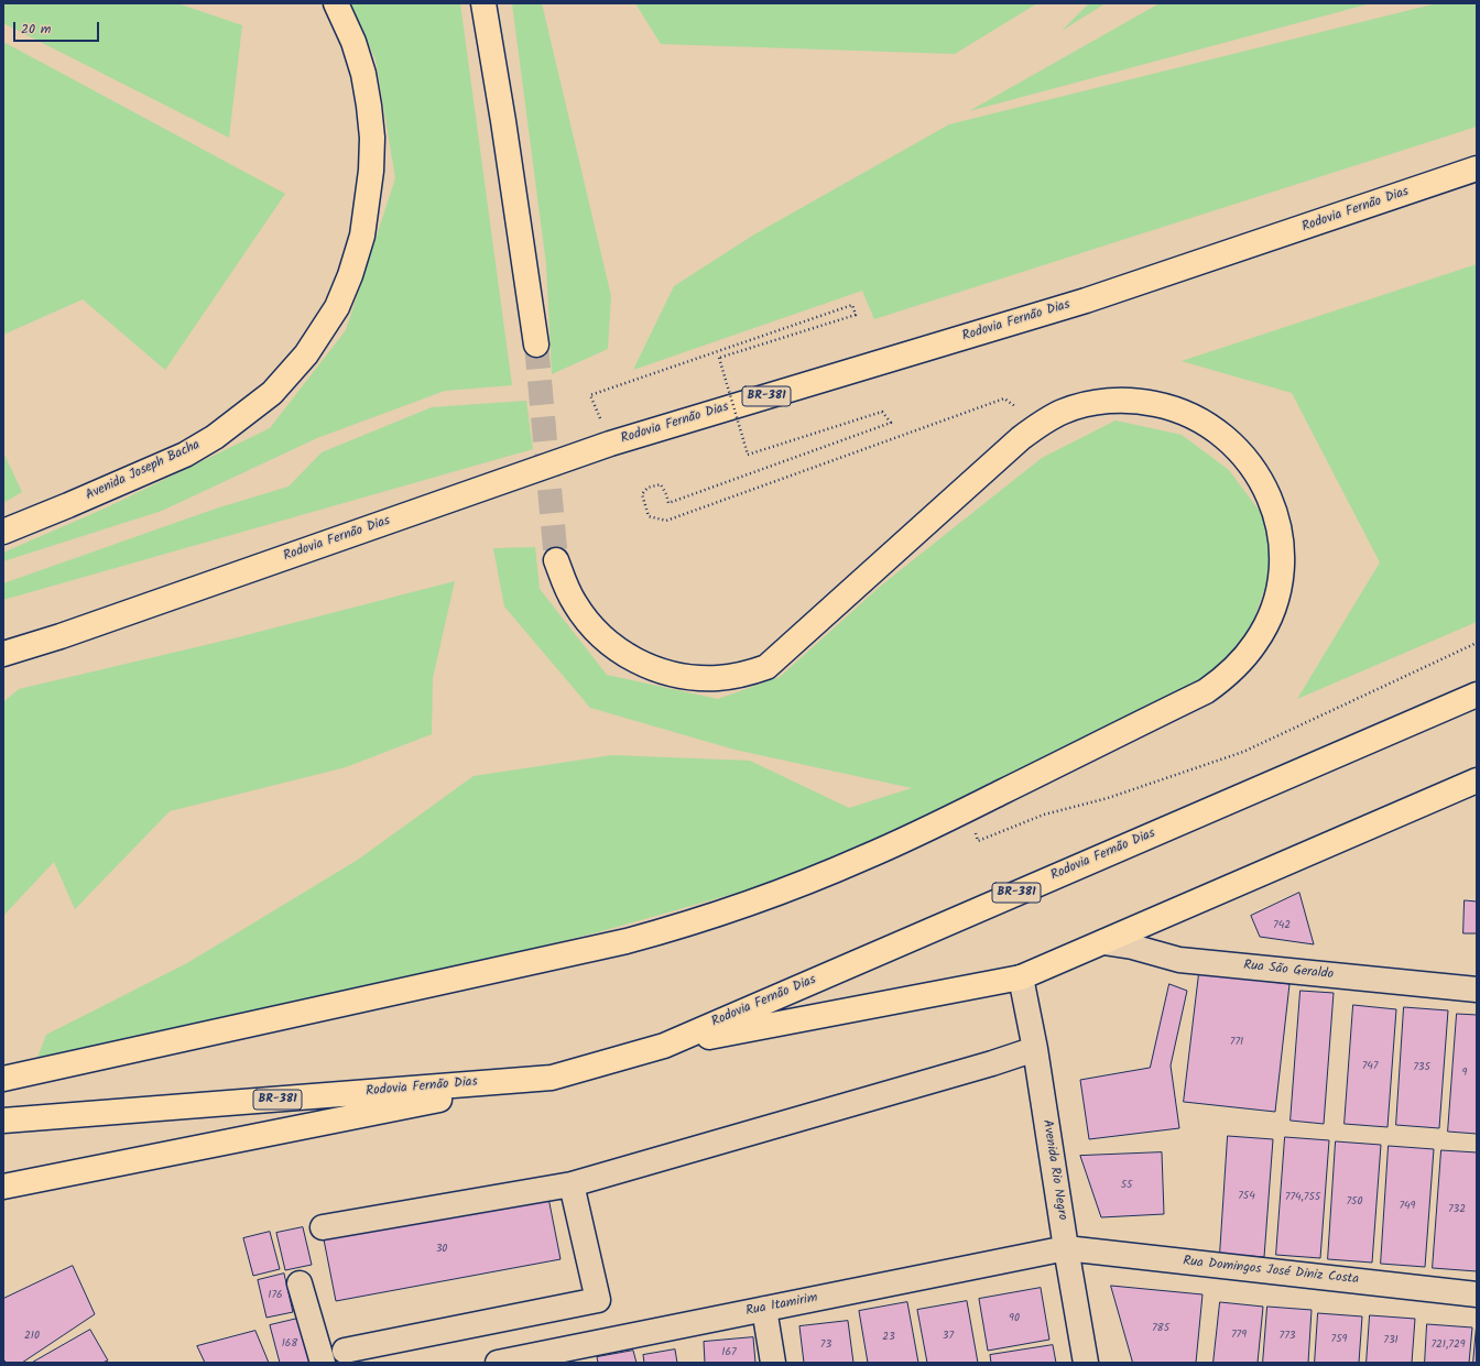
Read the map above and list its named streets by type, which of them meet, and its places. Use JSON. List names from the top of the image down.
{
  "streets": {
    "main road": ["Rodovia Fernão Dias", "BR-381", "Avenida Joseph Bacha"],
    "street": [
      "Rua São Geraldo",
      "Avenida Rio Negro",
      "Rua Domingos José Diniz Costa",
      "Rua Itamirim"
    ]
  },
  "crossings": [
    ["Rodovia Fernão Dias", "BR-381"],
    ["BR-381", "Rua São Geraldo"],
    ["BR-381", "Avenida Rio Negro"],
    ["Avenida Rio Negro", "Rua Domingos José Diniz Costa"],
    ["Avenida Rio Negro", "Rua Itamirim"],
    ["Rua Domingos José Diniz Costa", "Rua Itamirim"]
  ],
  "house_numbers": [
    "742",
    "771",
    "747",
    "735",
    "9",
    "55",
    "754",
    "774,755",
    "750",
    "749",
    "732",
    "30",
    "176",
    "90",
    "785",
    "779",
    "210",
    "37",
    "773",
    "23",
    "759",
    "731",
    "168",
    "73",
    "721,729",
    "167"
  ],
  "scale_bar": "20 m"
}
